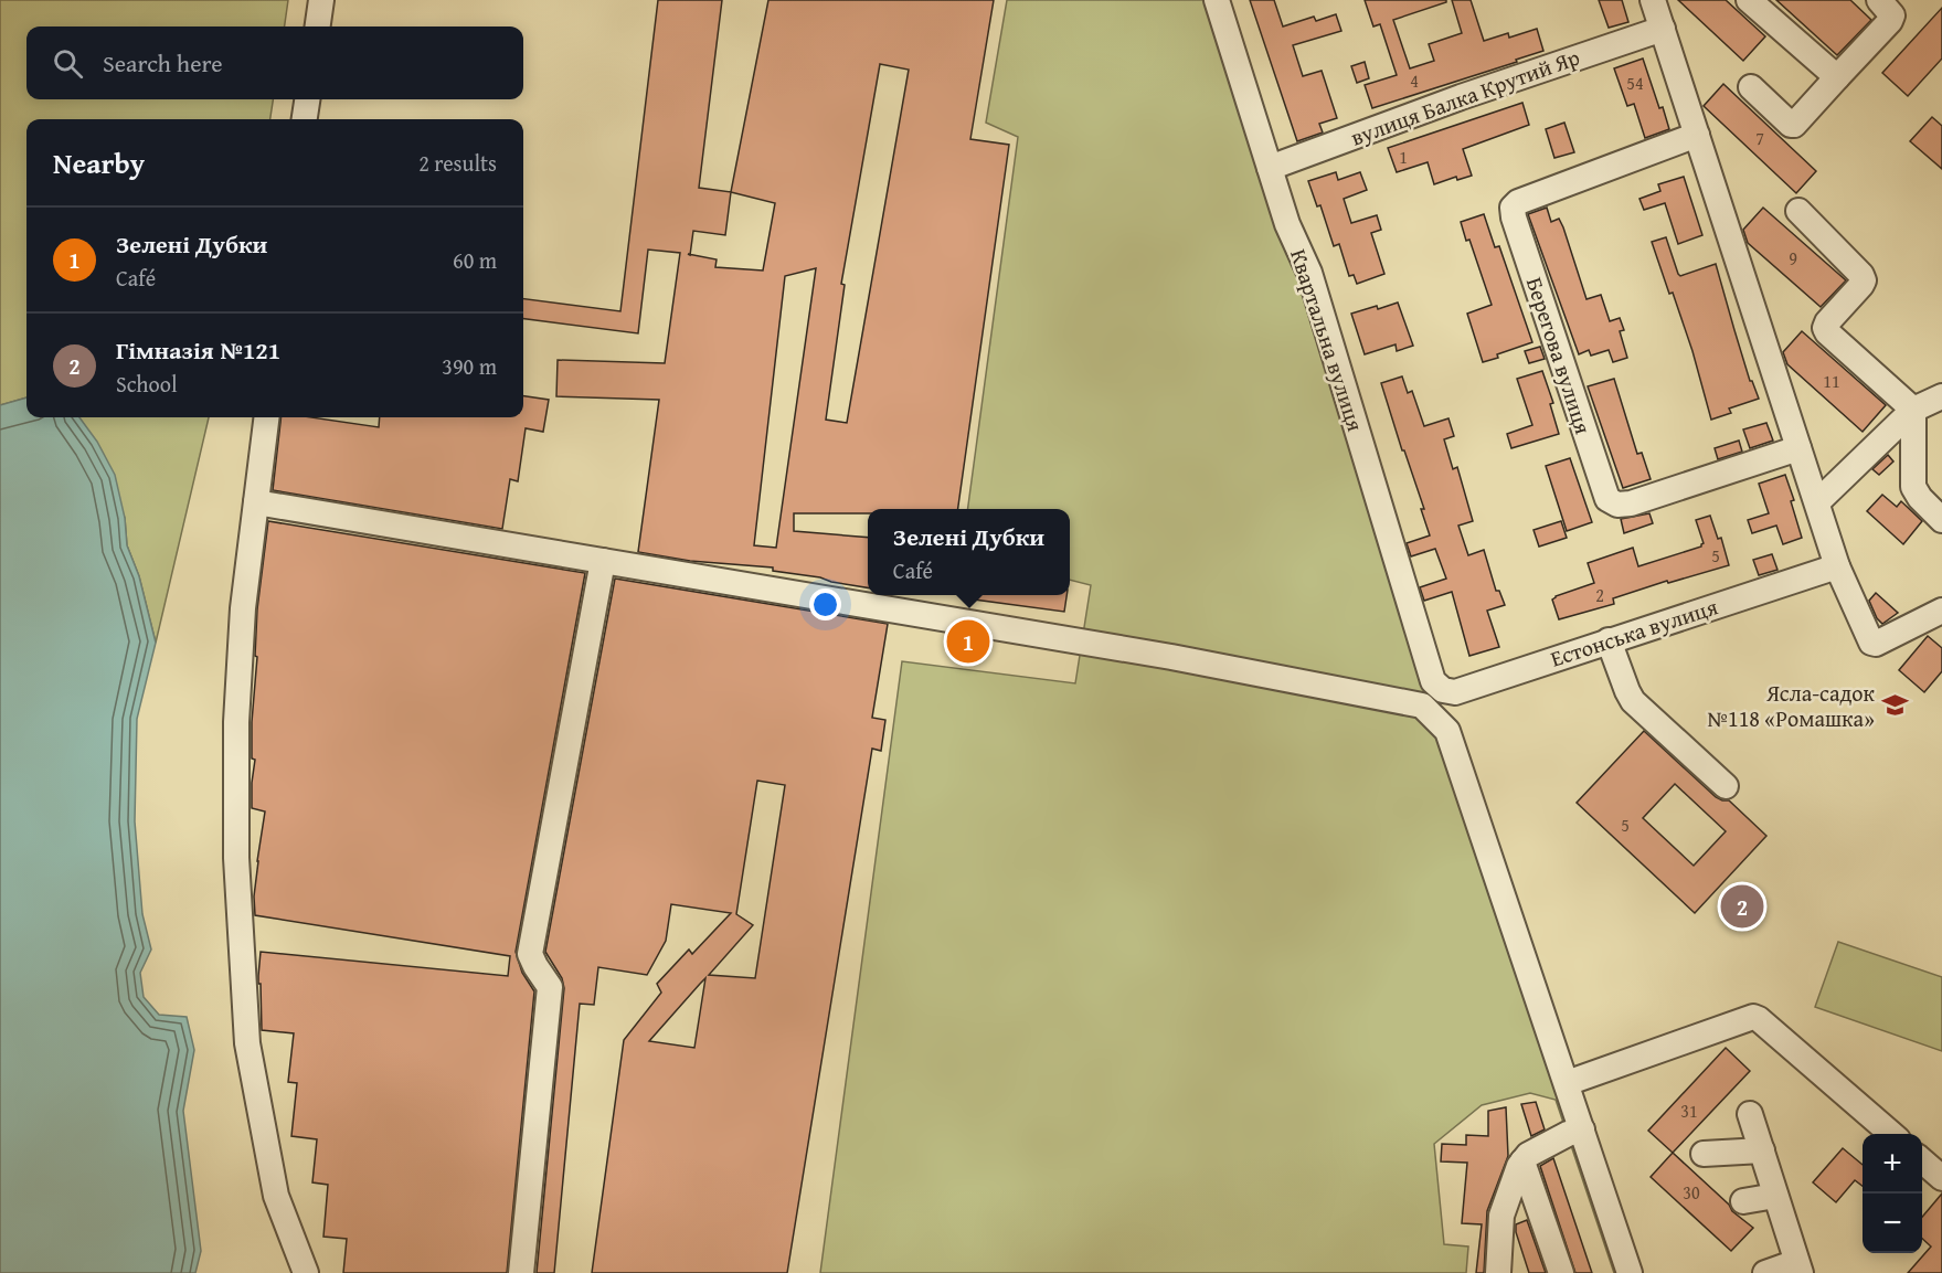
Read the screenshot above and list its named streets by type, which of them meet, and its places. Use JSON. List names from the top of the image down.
{
  "streets": {
    "street": [
      "вулиця Балка Крутий Яр",
      "Квартальна вулиця",
      "Берегова вулиця",
      "Естонська вулиця"
    ]
  },
  "crossings": [
    ["вулиця Балка Крутий Яр", "Квартальна вулиця"],
    ["Квартальна вулиця", "Естонська вулиця"]
  ],
  "places": {
    "school or university": ["Ясла-садок №118 «Ромашка»"]
  },
  "house_numbers": [
    "4",
    "54",
    "7",
    "1",
    "9",
    "11",
    "5",
    "2",
    "5",
    "31",
    "30"
  ],
  "page": {
    "search": "Search here",
    "heading": ["Nearby", "2 results"],
    "list": [
      {
        "mark": "1",
        "name": "Зелені Дубки",
        "note": "Café",
        "value": "60 m"
      },
      {
        "mark": "2",
        "name": "Гімназія №121",
        "note": "School",
        "value": "390 m"
      }
    ],
    "popup": ["Зелені Дубки", "Café"],
    "pins": ["1", "2"],
    "map_buttons": ["+", "−"]
  }
}
